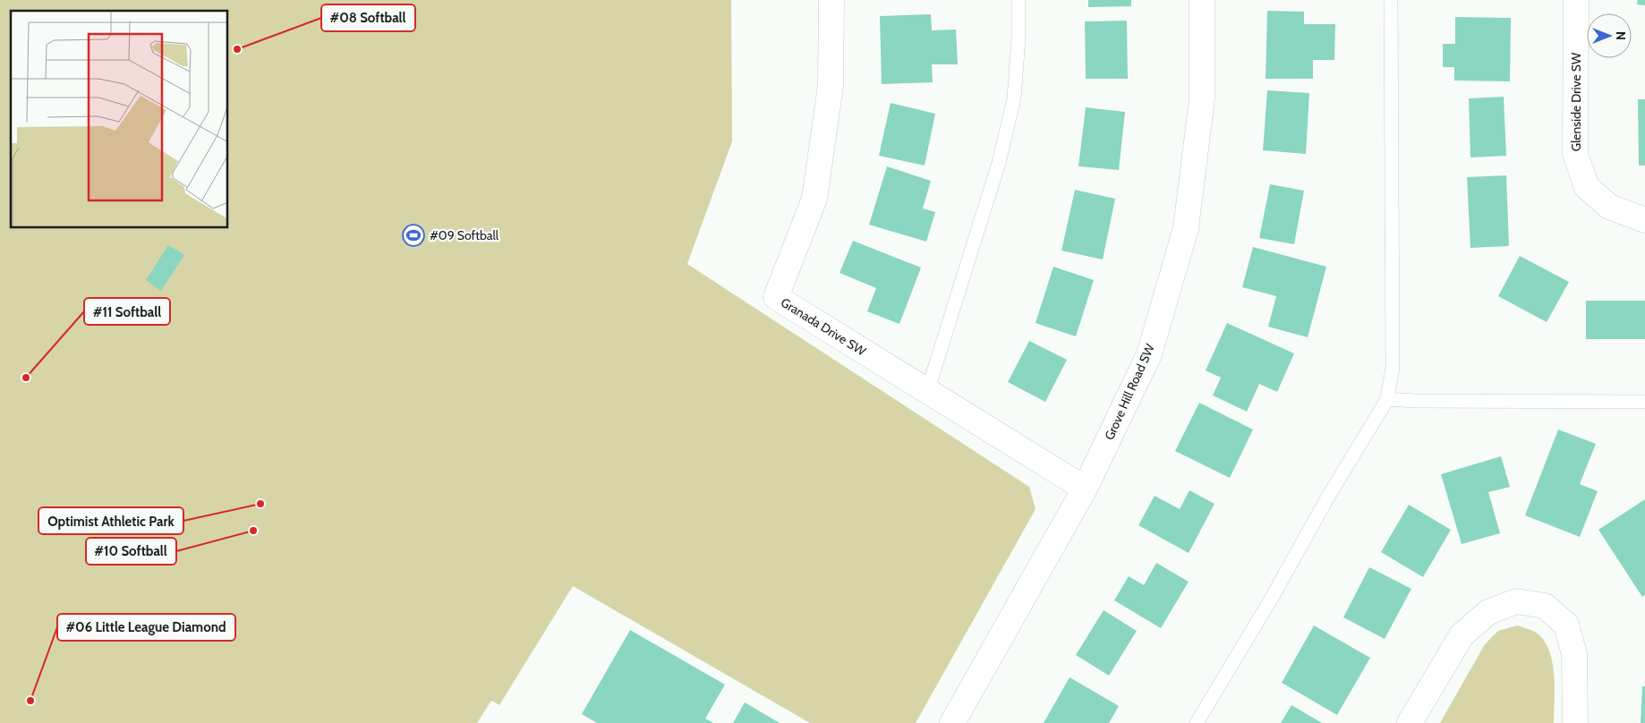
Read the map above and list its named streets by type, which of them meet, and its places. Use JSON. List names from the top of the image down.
{
  "streets": {
    "street": ["Glenside Drive SW", "Granada Drive SW", "Grove Hill Road SW"]
  },
  "crossings": [
    ["Granada Drive SW", "Grove Hill Road SW"]
  ],
  "places": {
    "other": [
      "#08 Softball",
      "#11 Softball",
      "Optimist Athletic Park",
      "#10 Softball",
      "#06 Little League Diamond"
    ],
    "sports": ["#09 Softball"]
  },
  "north": "right"
}
